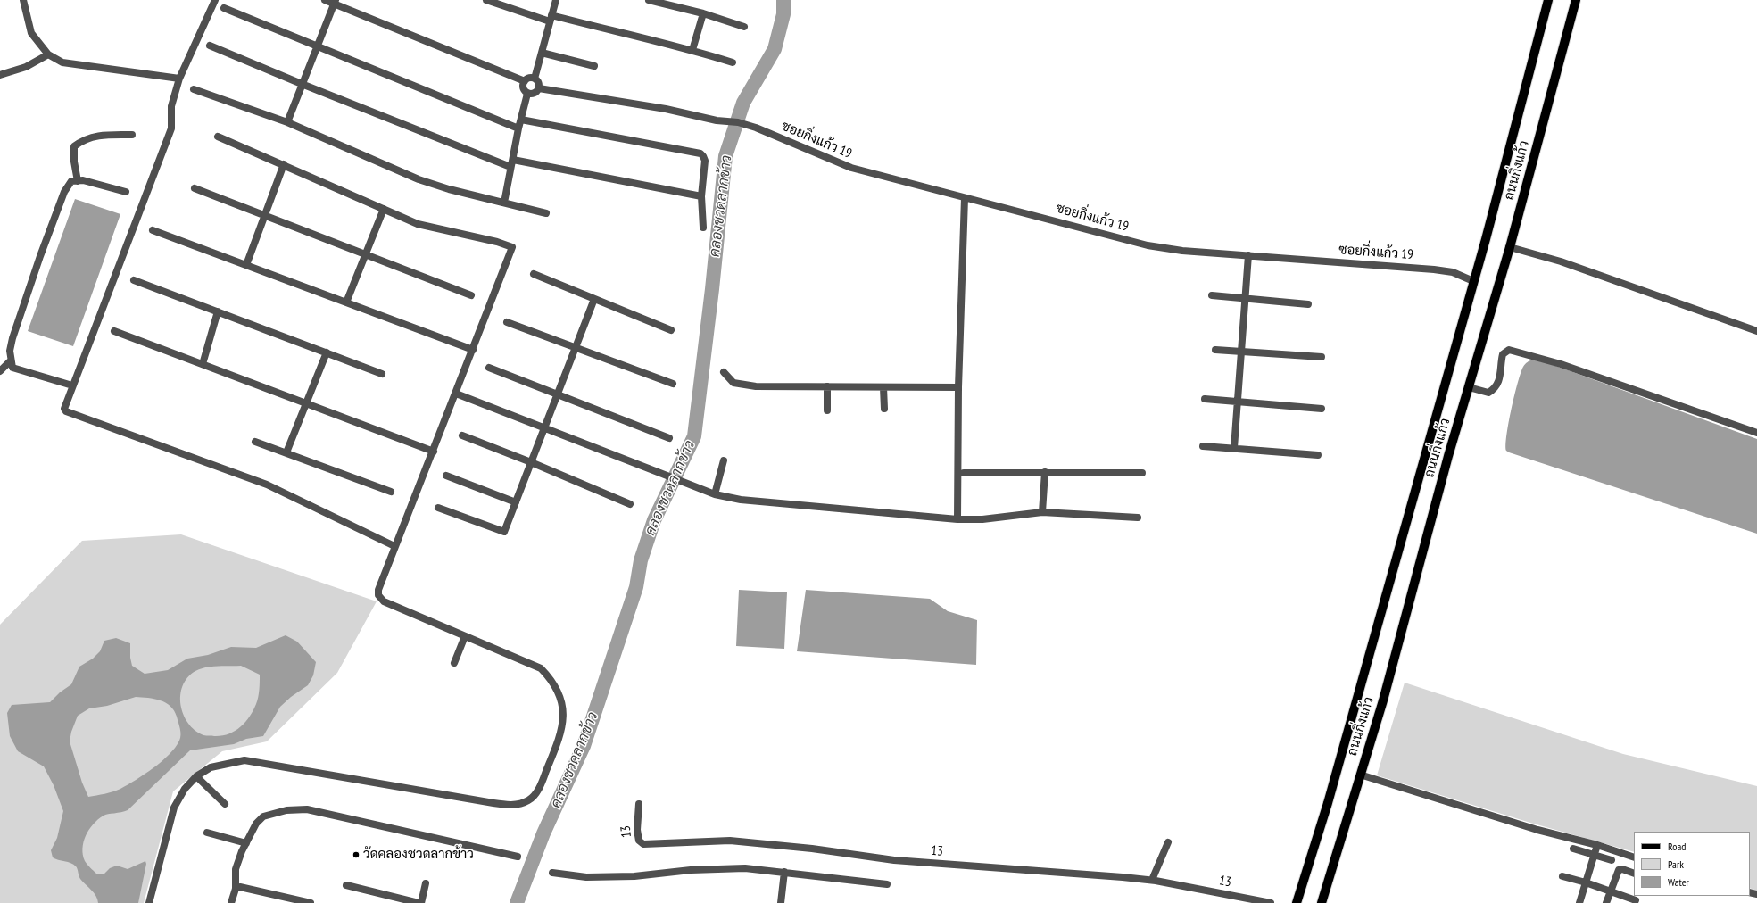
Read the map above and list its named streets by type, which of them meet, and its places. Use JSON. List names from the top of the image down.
{
  "streets": {
    "main road": ["ถนนกิ่งแก้ว"],
    "street": ["ซอยกิ่งแก้ว 19", "13"]
  },
  "crossings": [
    ["ซอยกิ่งแก้ว 19", "ถนนกิ่งแก้ว"]
  ],
  "water": ["คลองชวดลากข้าว"],
  "places": ["วัดคลองชวดลากข้าว"],
  "legend": ["Road", "Park", "Water"]
}
